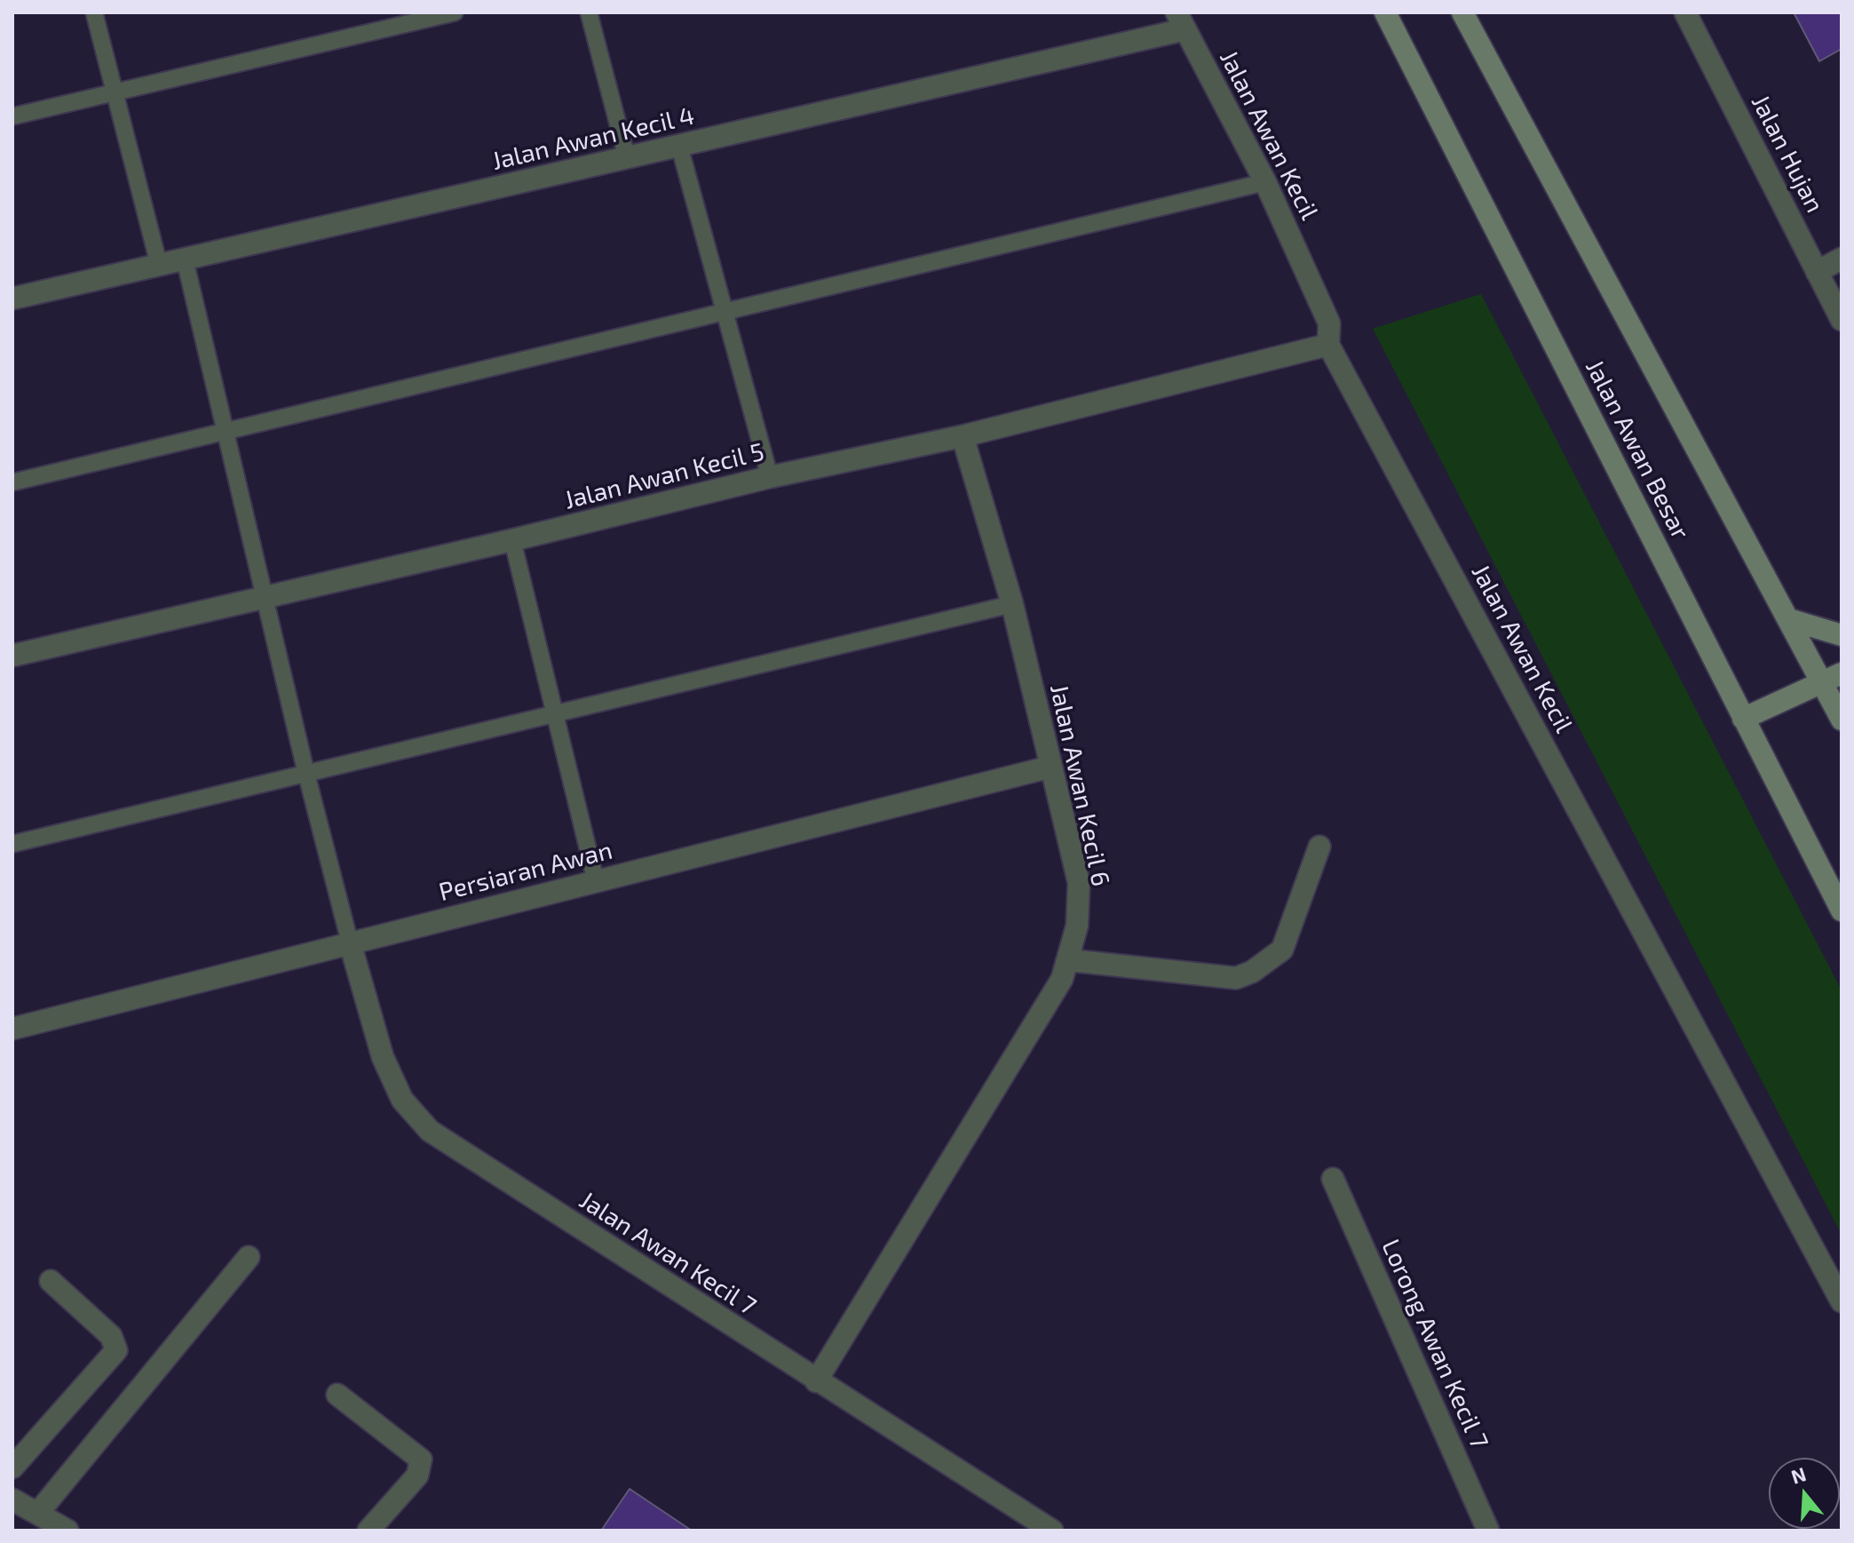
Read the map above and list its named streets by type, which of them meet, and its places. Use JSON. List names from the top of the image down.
{
  "streets": {
    "main road": ["Jalan Awan Besar"],
    "street": [
      "Jalan Awan Kecil",
      "Jalan Awan Kecil 4",
      "Jalan Hujan",
      "Jalan Awan Kecil 5",
      "Jalan Awan Kecil 6",
      "Persiaran Awan",
      "Jalan Awan Kecil 7",
      "Lorong Awan Kecil 7"
    ]
  },
  "crossings": [
    ["Jalan Awan Kecil", "Jalan Awan Kecil 4"],
    ["Jalan Awan Kecil", "Jalan Awan Kecil 5"],
    ["Jalan Awan Kecil 5", "Jalan Awan Kecil 6"],
    ["Jalan Awan Kecil 6", "Persiaran Awan"],
    ["Jalan Awan Kecil 6", "Jalan Awan Kecil 7"],
    ["Persiaran Awan", "Jalan Awan Kecil 7"]
  ],
  "north": "top"
}
